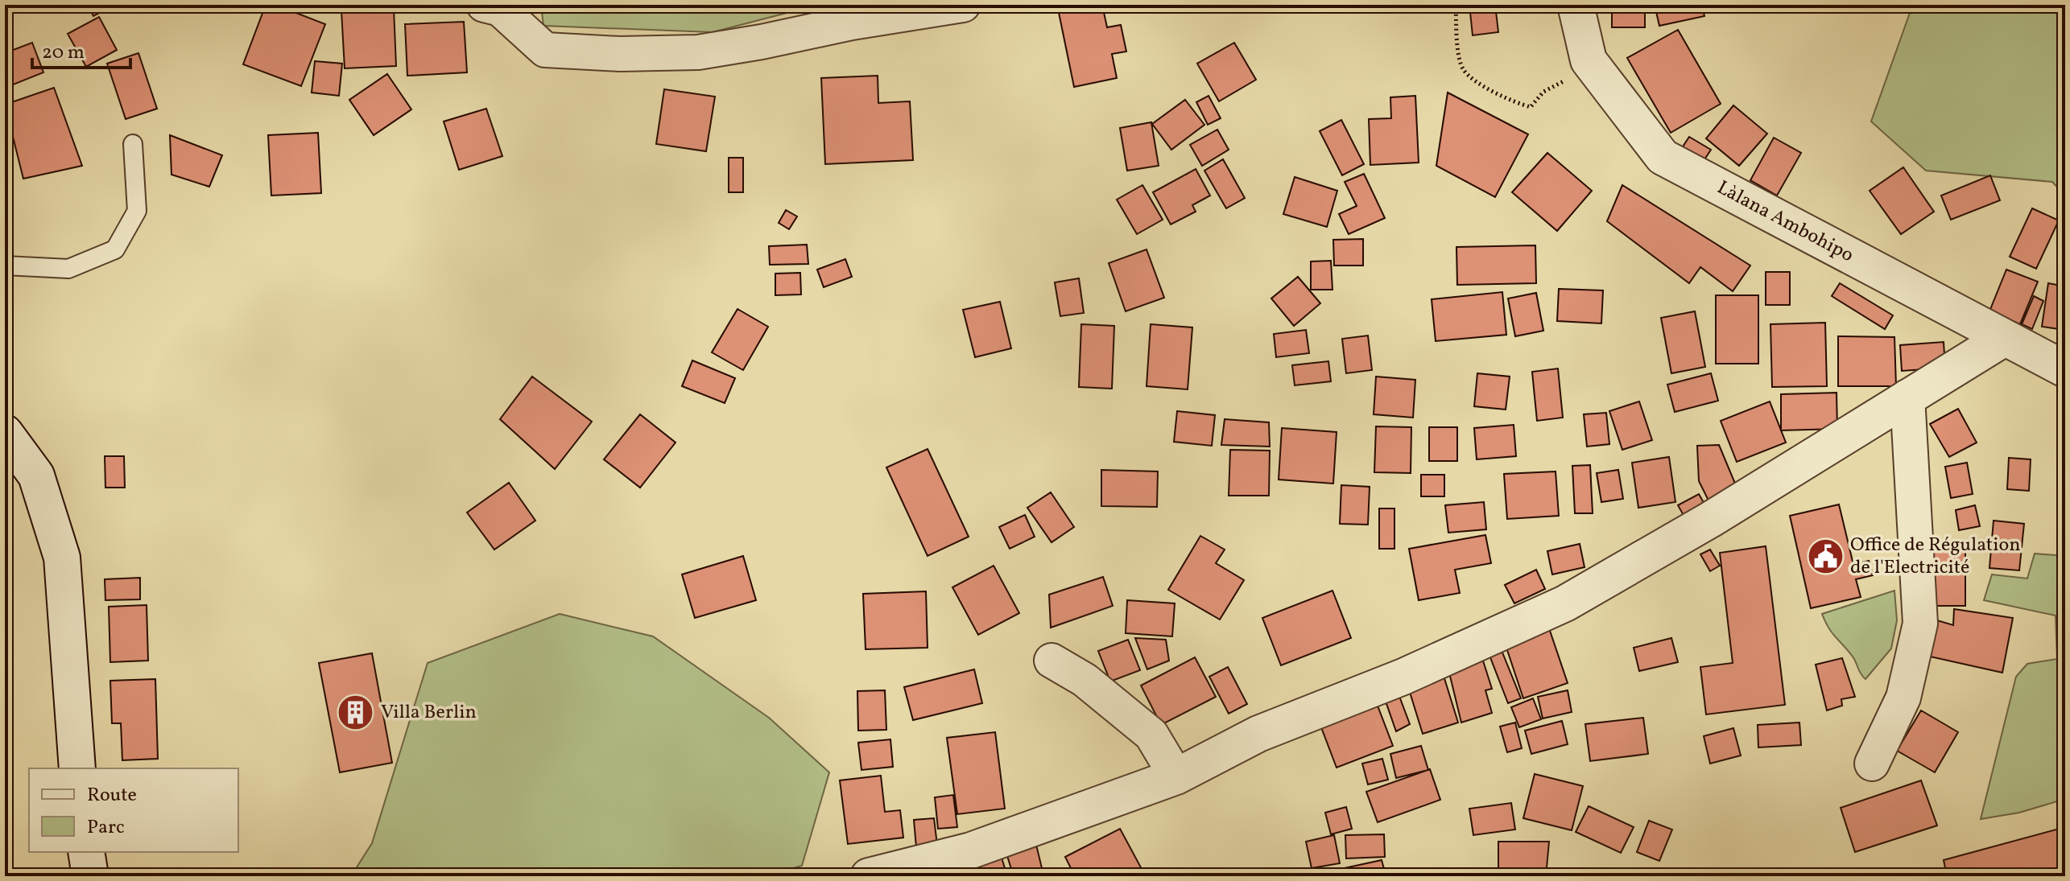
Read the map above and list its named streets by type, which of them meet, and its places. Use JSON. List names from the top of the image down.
{
  "streets": {
    "street": ["Làlana Ambohipo"]
  },
  "places": {
    "public building": ["Office de Régulation de l'Electricité"],
    "building": ["Villa Berlin"]
  },
  "legend": ["Route", "Parc"],
  "scale_bar": "20 m"
}
